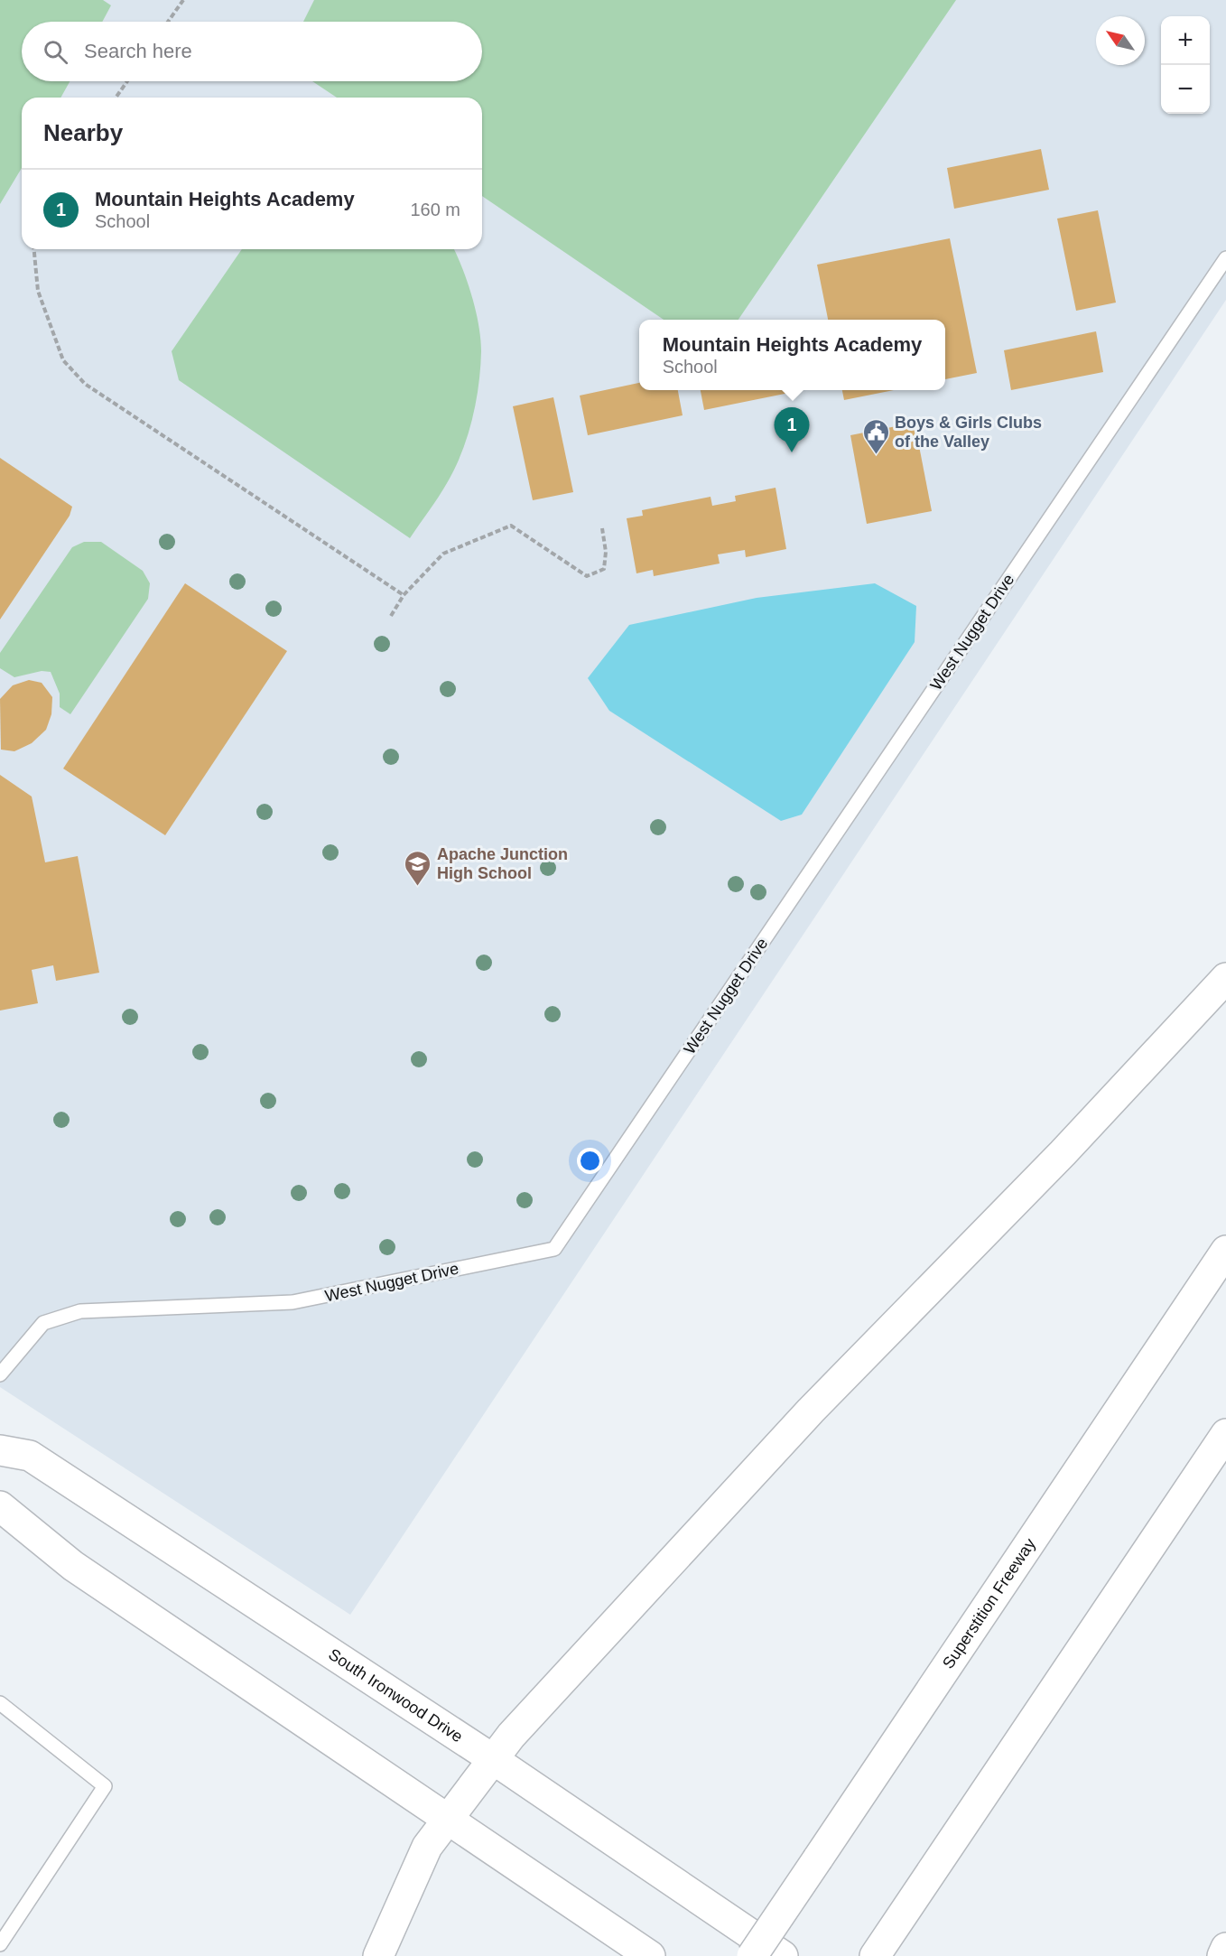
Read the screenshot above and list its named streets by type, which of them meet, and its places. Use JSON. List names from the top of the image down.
{
  "streets": {
    "main road": ["Superstition Freeway", "South Ironwood Drive"],
    "lane": ["West Nugget Drive"]
  },
  "places": {
    "public building": ["Boys & Girls Clubs of the Valley"],
    "school or university": ["Apache Junction High School"]
  },
  "north": "top left",
  "page": {
    "map_buttons": ["+", "−"],
    "search": "Search here",
    "heading": "Nearby",
    "list": [
      {
        "mark": "1",
        "name": "Mountain Heights Academy",
        "note": "School",
        "value": "160 m"
      }
    ],
    "popup": ["Mountain Heights Academy", "School"],
    "pins": "1"
  }
}
